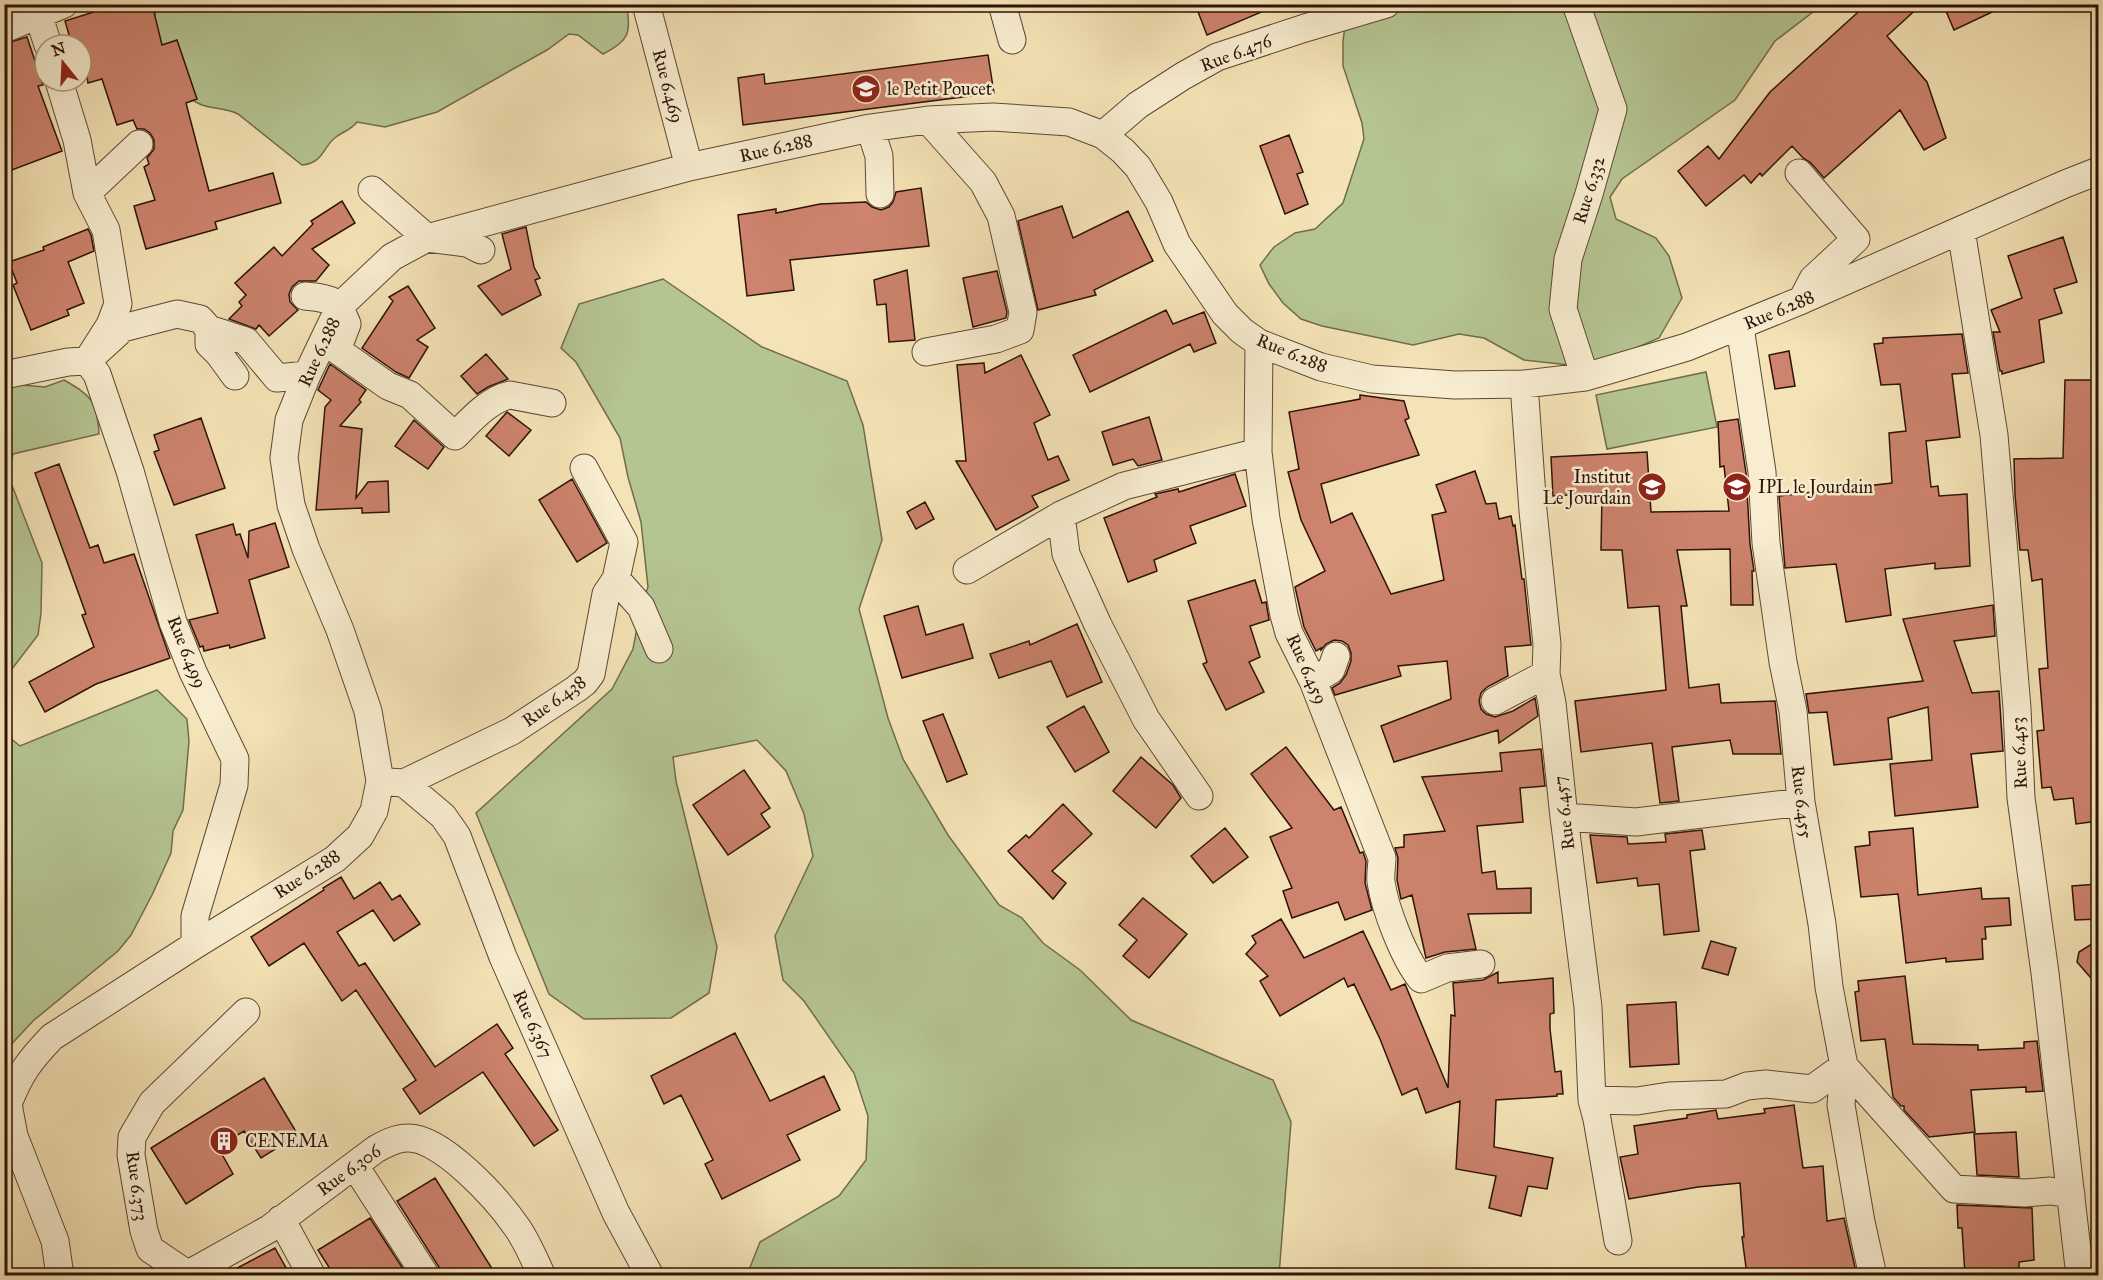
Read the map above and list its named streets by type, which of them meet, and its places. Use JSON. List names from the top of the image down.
{
  "streets": {
    "street": [
      "Rue 6.476",
      "Rue 6.469",
      "Rue 6.288",
      "Rue 6.332",
      "Rue 6.499",
      "Rue 6.459",
      "Rue 6.438",
      "Rue 6.453",
      "Rue 6.455",
      "Rue 6.457",
      "Rue 6.367",
      "Rue 6.306",
      "Rue 6.373"
    ]
  },
  "crossings": [
    ["Rue 6.476", "Rue 6.288"],
    ["Rue 6.469", "Rue 6.288"],
    ["Rue 6.288", "Rue 6.332"],
    ["Rue 6.288", "Rue 6.499"],
    ["Rue 6.288", "Rue 6.459"],
    ["Rue 6.288", "Rue 6.438"],
    ["Rue 6.288", "Rue 6.453"],
    ["Rue 6.288", "Rue 6.455"],
    ["Rue 6.288", "Rue 6.457"],
    ["Rue 6.288", "Rue 6.367"],
    ["Rue 6.438", "Rue 6.367"],
    ["Rue 6.306", "Rue 6.373"]
  ],
  "places": {
    "school or university": ["le Petit Poucet", "Institut Le Jourdain", "IPL le Jourdain"],
    "building": ["CENEMA"]
  },
  "north": "top"
}
